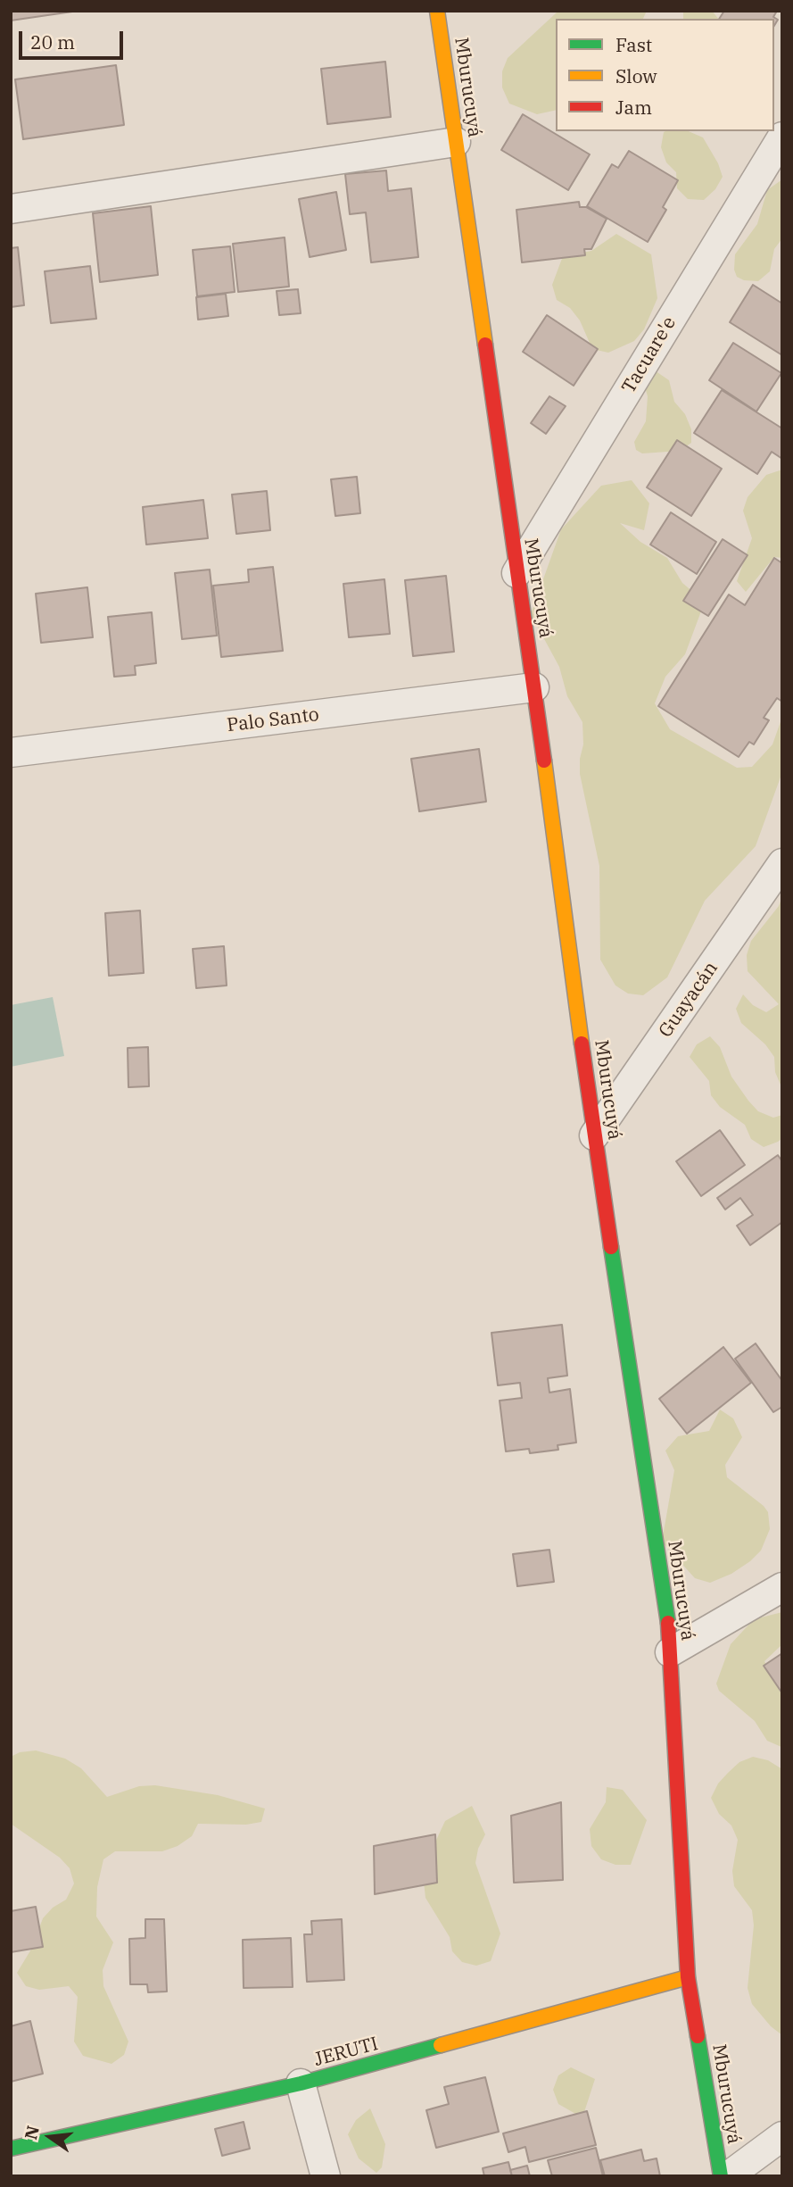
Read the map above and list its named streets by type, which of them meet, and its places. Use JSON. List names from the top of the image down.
{
  "streets": {
    "street": [
      "Mburucuyá",
      "Tacuare'e",
      "Palo Santo",
      "Guayacán",
      "JERUTI"
    ]
  },
  "crossings": [
    ["Mburucuyá", "Tacuare'e"],
    ["Mburucuyá", "Palo Santo"],
    ["Mburucuyá", "Guayacán"],
    ["Mburucuyá", "JERUTI"]
  ],
  "legend": ["Fast", "Slow", "Jam"],
  "scale_bar": "20 m",
  "north": "left"
}
